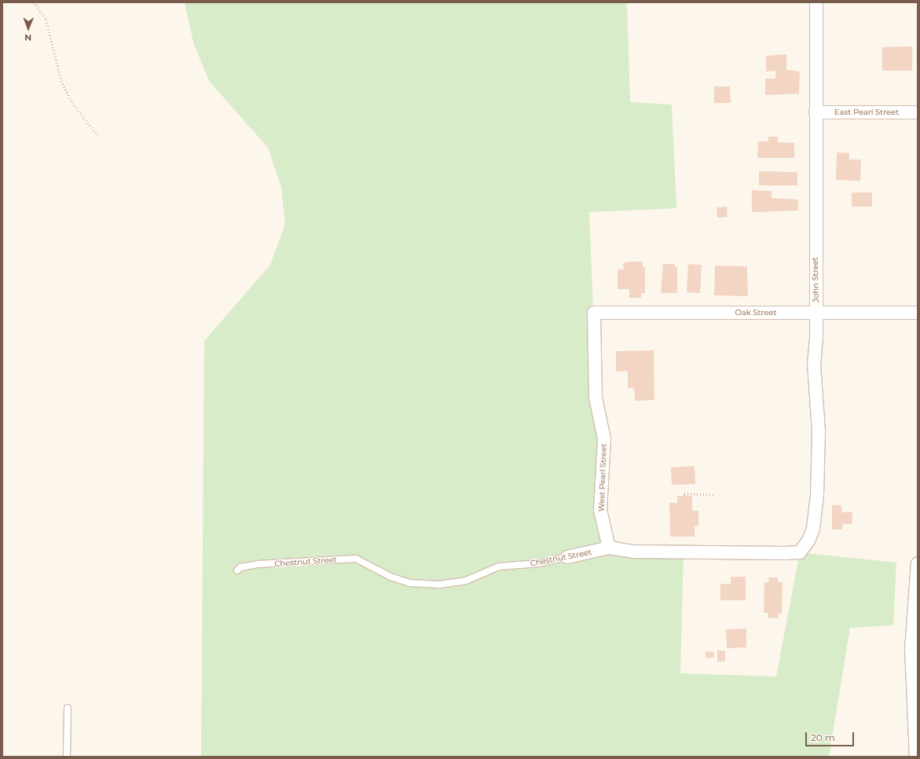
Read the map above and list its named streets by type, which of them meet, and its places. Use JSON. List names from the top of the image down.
{
  "streets": {
    "street": [
      "East Pearl Street",
      "John Street",
      "Oak Street",
      "West Pearl Street",
      "Chestnut Street"
    ]
  },
  "crossings": [
    ["East Pearl Street", "John Street"],
    ["John Street", "Oak Street"],
    ["John Street", "Chestnut Street"],
    ["Oak Street", "West Pearl Street"],
    ["West Pearl Street", "Chestnut Street"]
  ],
  "scale_bar": "20 m",
  "north": "bottom"
}
